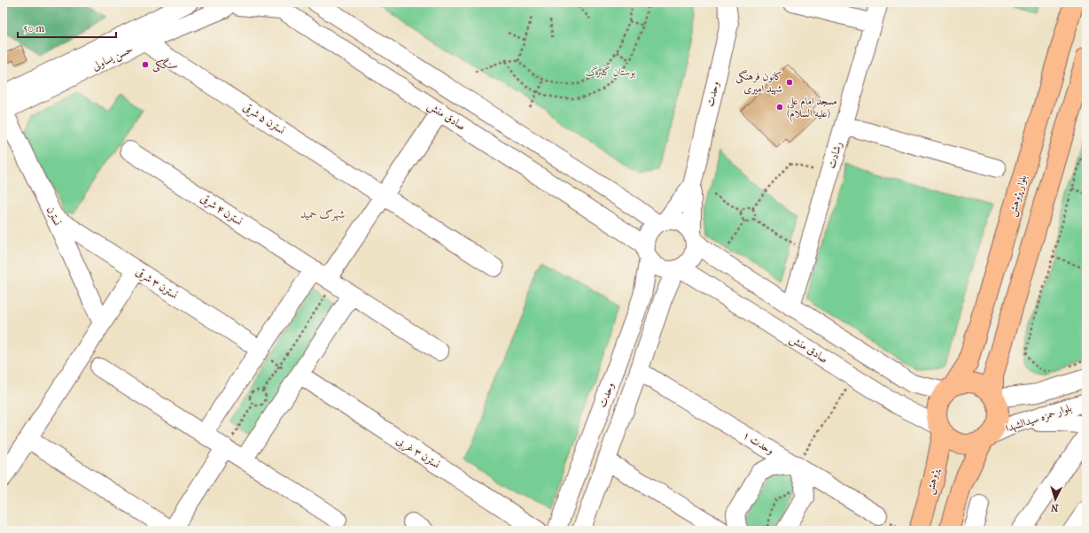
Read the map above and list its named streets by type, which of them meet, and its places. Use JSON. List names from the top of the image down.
{
  "streets": {
    "main road": ["بلوار پژوهش", "پژوهش"],
    "street": [
      "حسن یساولی",
      "وحدت",
      "صادق منش",
      "نسترن ۵ شرقی",
      "رشادت",
      "نسترن ۴ شرقی",
      "نسترن",
      "نسترن ۳ شرقی",
      "بلوار حمزه سیدالشهدا",
      "وحدت ۱",
      "نسترن ۳ غربی"
    ]
  },
  "crossings": [
    ["حسن یساولی", "صادق منش"],
    ["حسن یساولی", "نسترن ۵ شرقی"],
    ["حسن یساولی", "نسترن"],
    ["وحدت", "صادق منش"],
    ["صادق منش", "بلوار پژوهش"],
    ["صادق منش", "بلوار حمزه سیدالشهدا"],
    ["صادق منش", "پژوهش"],
    ["بلوار پژوهش", "بلوار حمزه سیدالشهدا"],
    ["بلوار پژوهش", "پژوهش"],
    ["نسترن", "نسترن ۳ شرقی"],
    ["بلوار حمزه سیدالشهدا", "پژوهش"]
  ],
  "districts": ["شهرک حمید"],
  "parks": ["بوستان گلبرگ"],
  "places": ["سنگکی", "کانون فرهنگی شهید امیری", "مسجد امام علی (علیه السلام)"],
  "scale_bar": "50 m",
  "north": "bottom"
}
